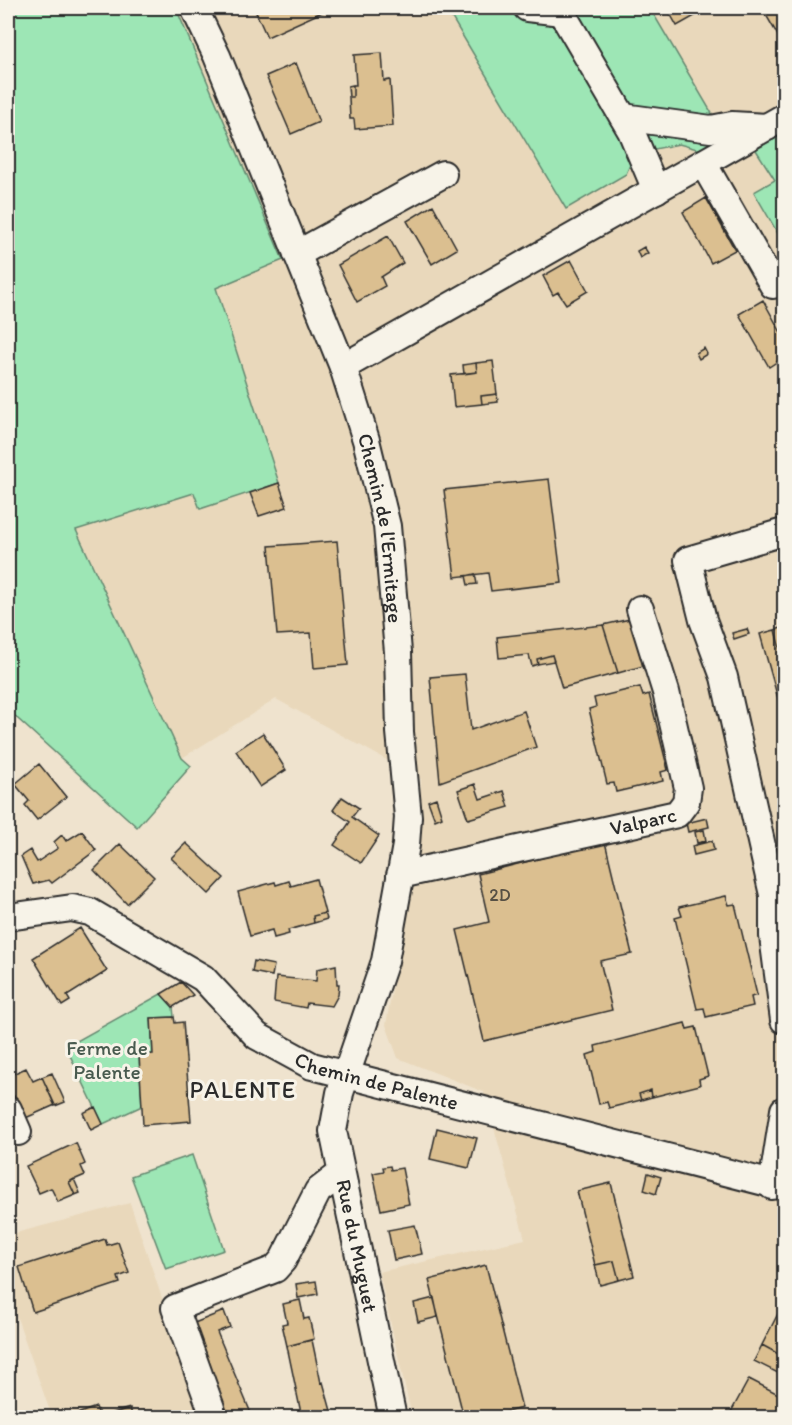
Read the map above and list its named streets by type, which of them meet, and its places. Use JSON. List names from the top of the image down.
{
  "streets": {
    "street": [
      "Chemin de l'Ermitage",
      "Valparc",
      "Chemin de Palente",
      "Rue du Muguet"
    ]
  },
  "crossings": [
    ["Chemin de l'Ermitage", "Valparc"],
    ["Chemin de l'Ermitage", "Chemin de Palente"],
    ["Chemin de l'Ermitage", "Rue du Muguet"],
    ["Chemin de Palente", "Rue du Muguet"]
  ],
  "districts": ["PALENTE"],
  "parks": ["Ferme de Palente"],
  "house_numbers": ["2D"]
}
